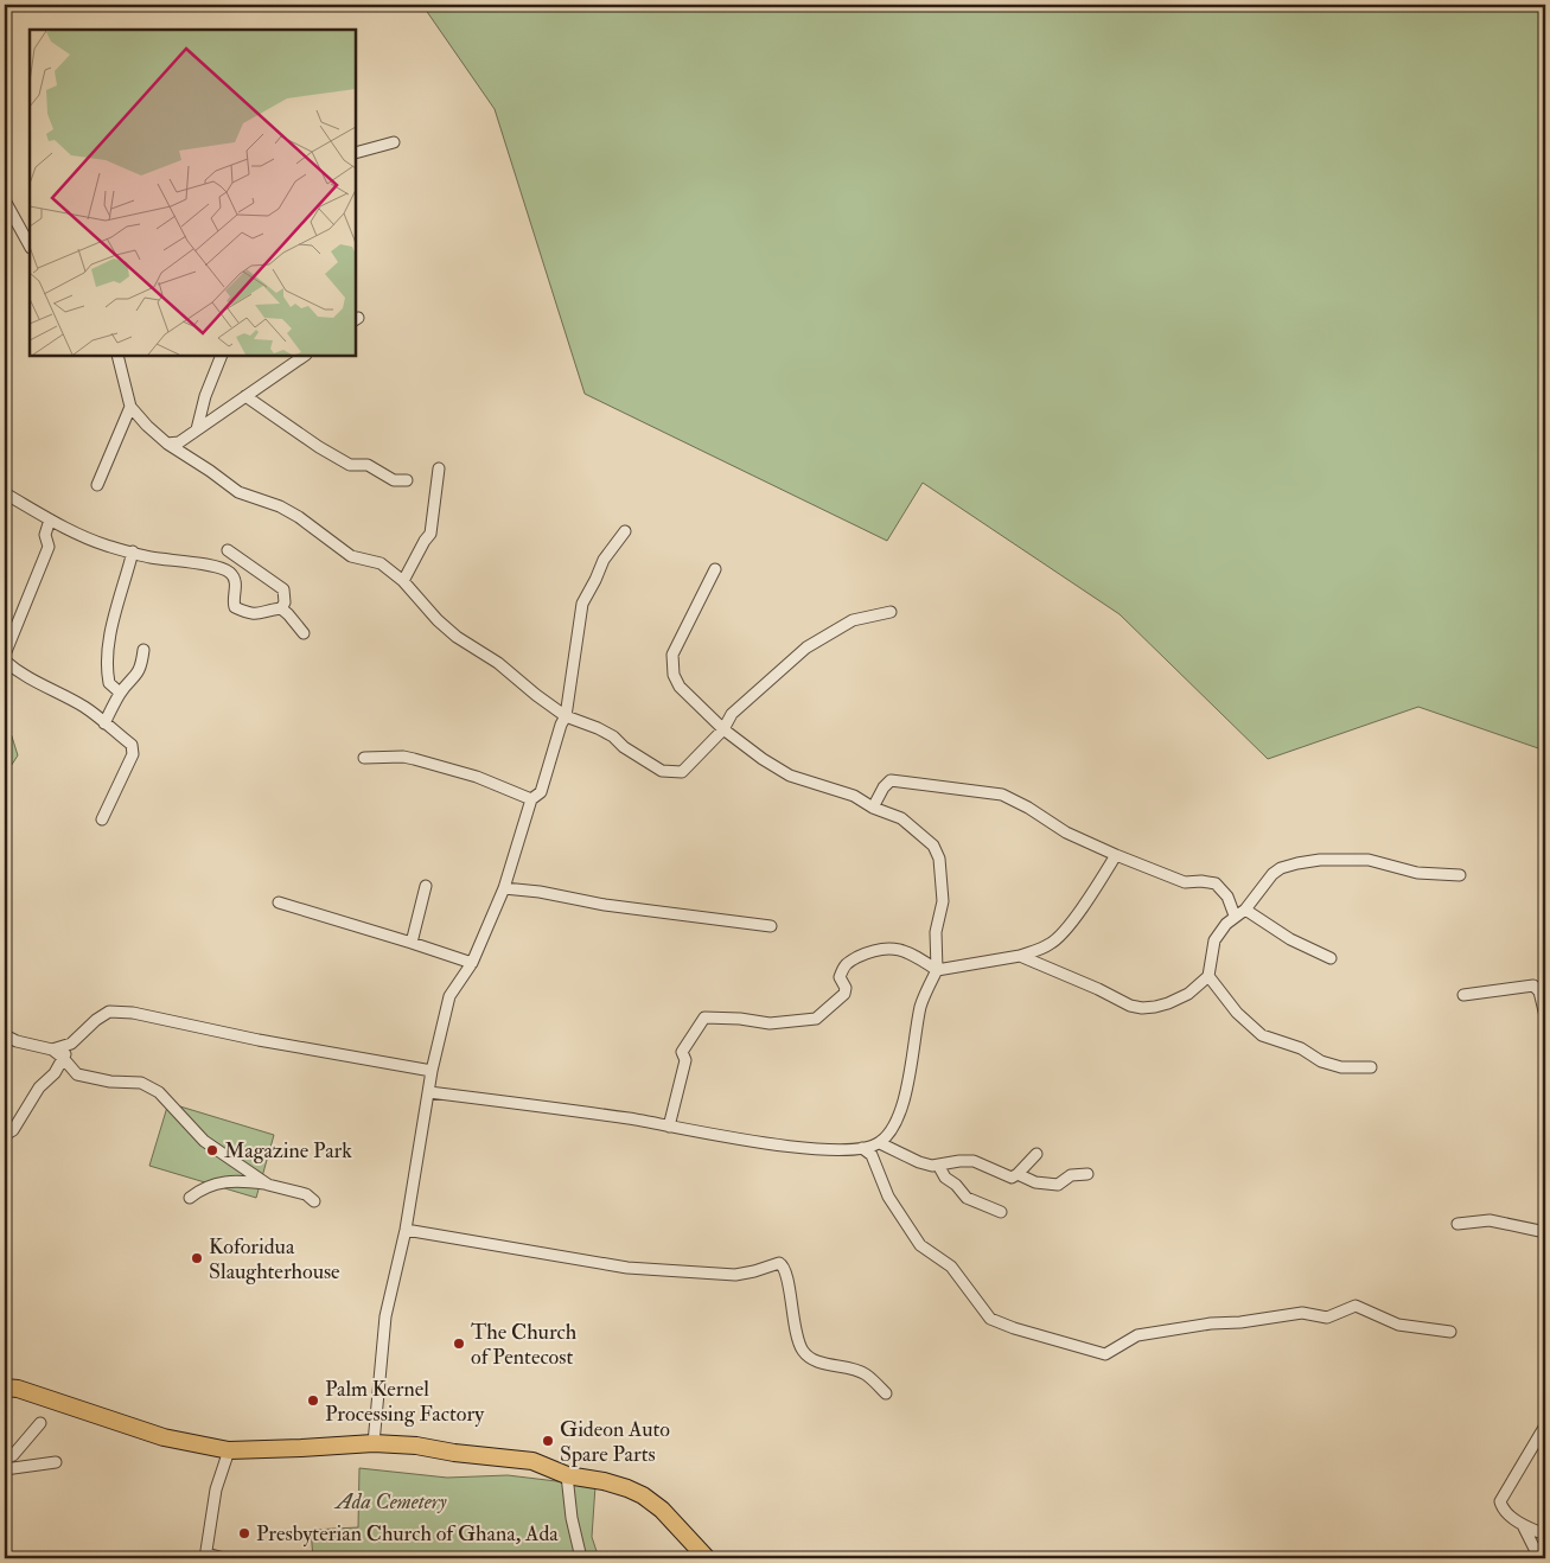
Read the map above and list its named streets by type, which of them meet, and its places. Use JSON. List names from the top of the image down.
{
  "parks": ["Ada Cemetery"],
  "places": [
    "Magazine Park",
    "Koforidua Slaughterhouse",
    "The Church of Pentecost",
    "Palm Kernel Processing Factory",
    "Gideon Auto Spare Parts",
    "Presbyterian Church of Ghana, Ada"
  ]
}
